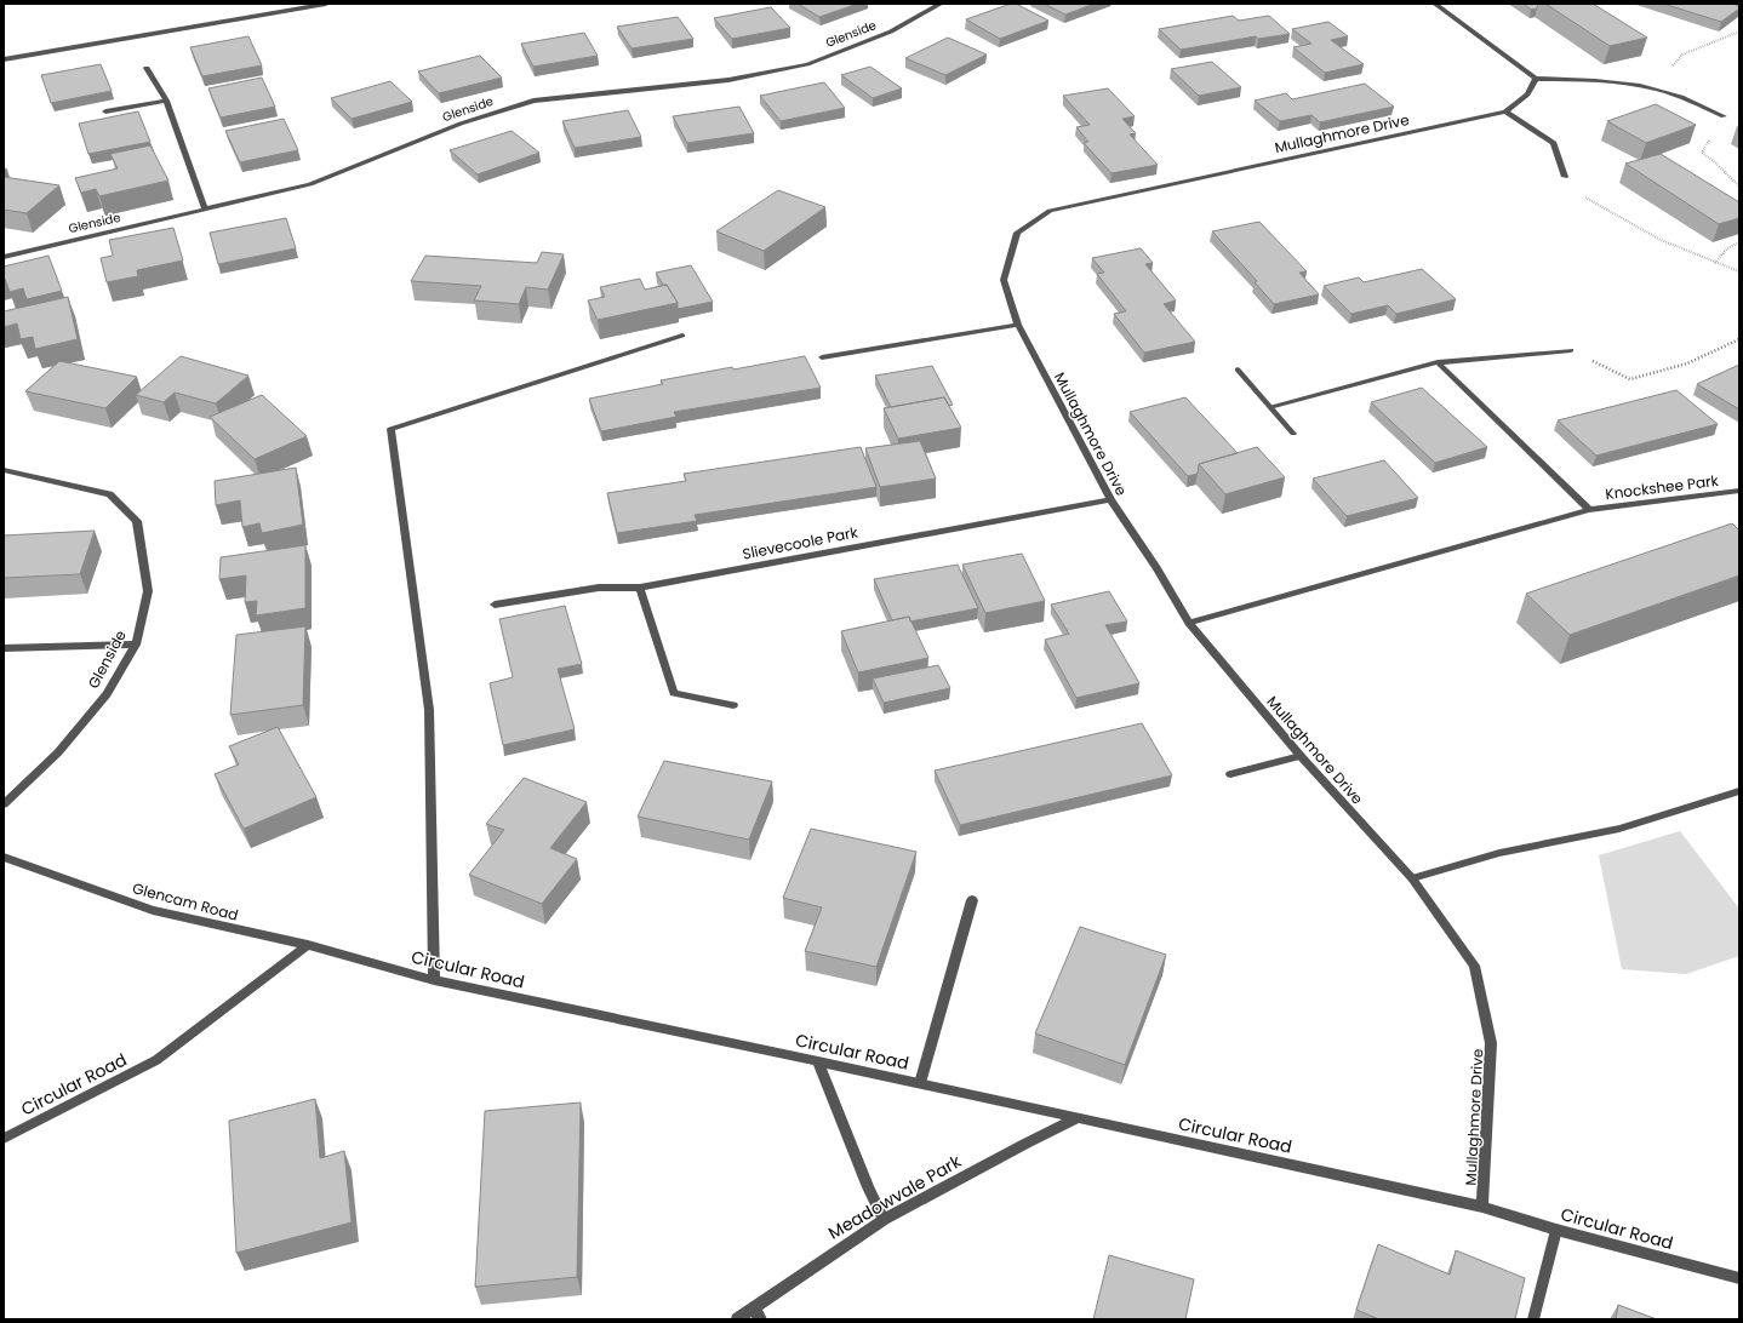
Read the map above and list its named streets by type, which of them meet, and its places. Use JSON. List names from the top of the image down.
{
  "streets": {
    "street": [
      "Glenside",
      "Mullaghmore Drive",
      "Knockshee Park",
      "Slievecoole Park",
      "Glencam Road",
      "Circular Road",
      "Meadowvale Park"
    ]
  },
  "crossings": [
    ["Mullaghmore Drive", "Knockshee Park"],
    ["Mullaghmore Drive", "Slievecoole Park"],
    ["Mullaghmore Drive", "Circular Road"],
    ["Glencam Road", "Circular Road"],
    ["Circular Road", "Meadowvale Park"]
  ]
}
